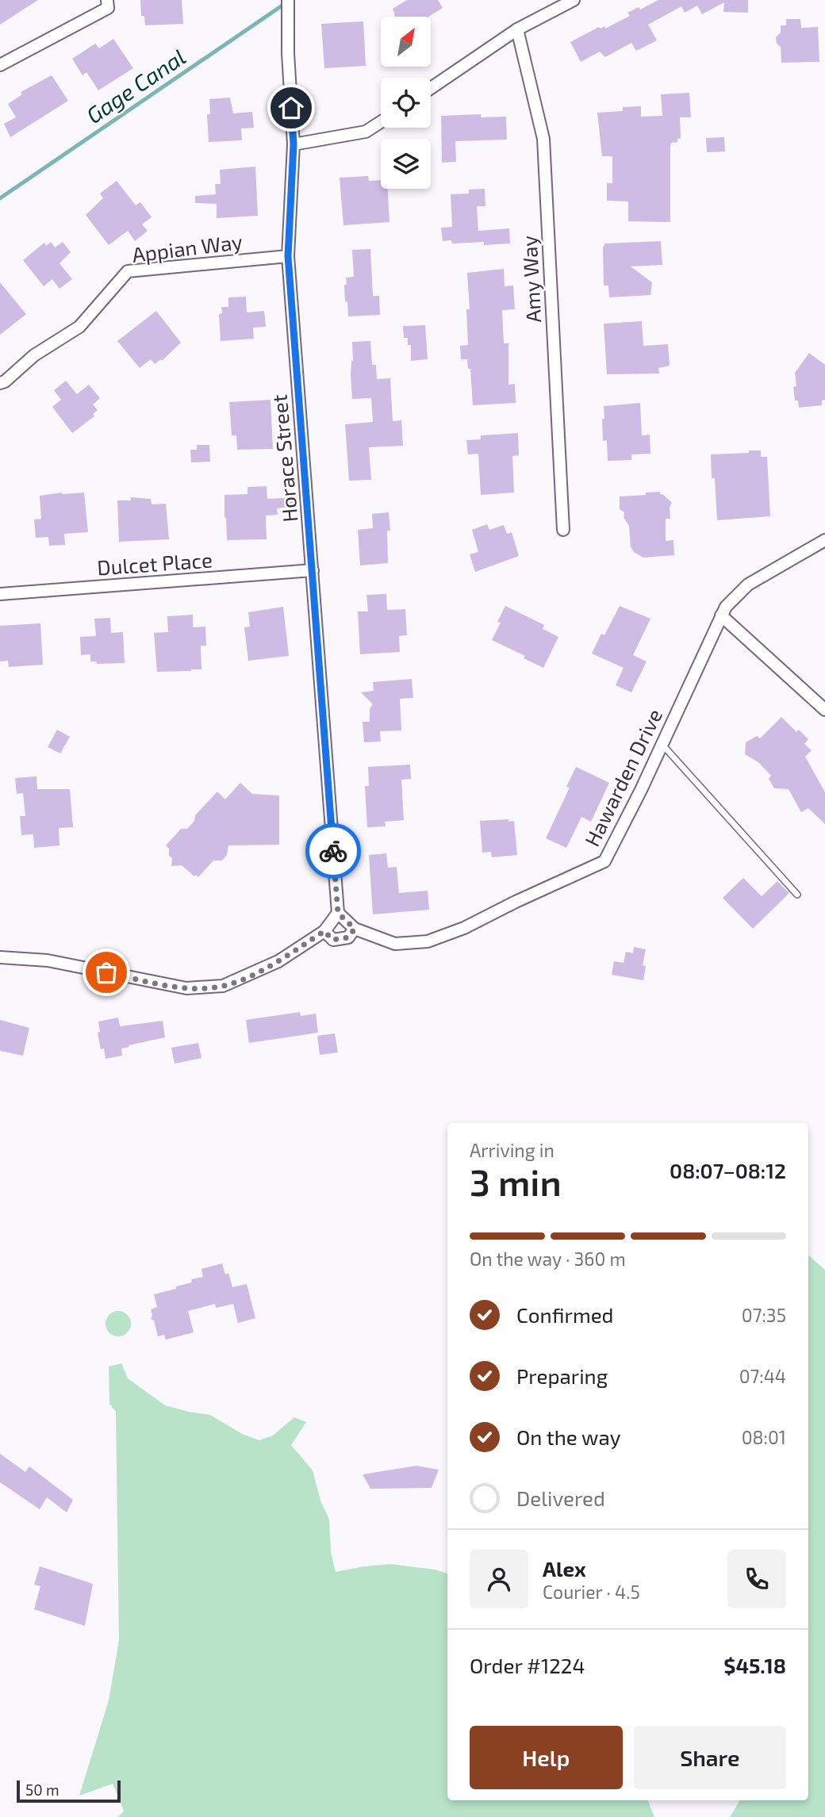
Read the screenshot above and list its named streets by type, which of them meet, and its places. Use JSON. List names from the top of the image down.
{
  "streets": {
    "street": [
      "Appian Way",
      "Amy Way",
      "Horace Street",
      "Dulcet Place",
      "Hawarden Drive"
    ]
  },
  "crossings": [
    ["Appian Way", "Horace Street"],
    ["Horace Street", "Dulcet Place"],
    ["Horace Street", "Hawarden Drive"]
  ],
  "water": ["Gage Canal"],
  "scale_bar": "50 m",
  "north": "top right",
  "page": {
    "heading": ["3 min", "Arriving in", "08:07–08:12"],
    "panel": [
      "Alex",
      "Courier · 4.5",
      "Order #1224",
      "$45.18"
    ],
    "bar": "On the way · 360 m",
    "list": [
      ["Confirmed", "07:35"],
      ["Preparing", "07:44"],
      ["On the way", "08:01"],
      "Delivered"
    ],
    "buttons": ["Help", "Share"],
    "scale": "50 m"
  }
}
